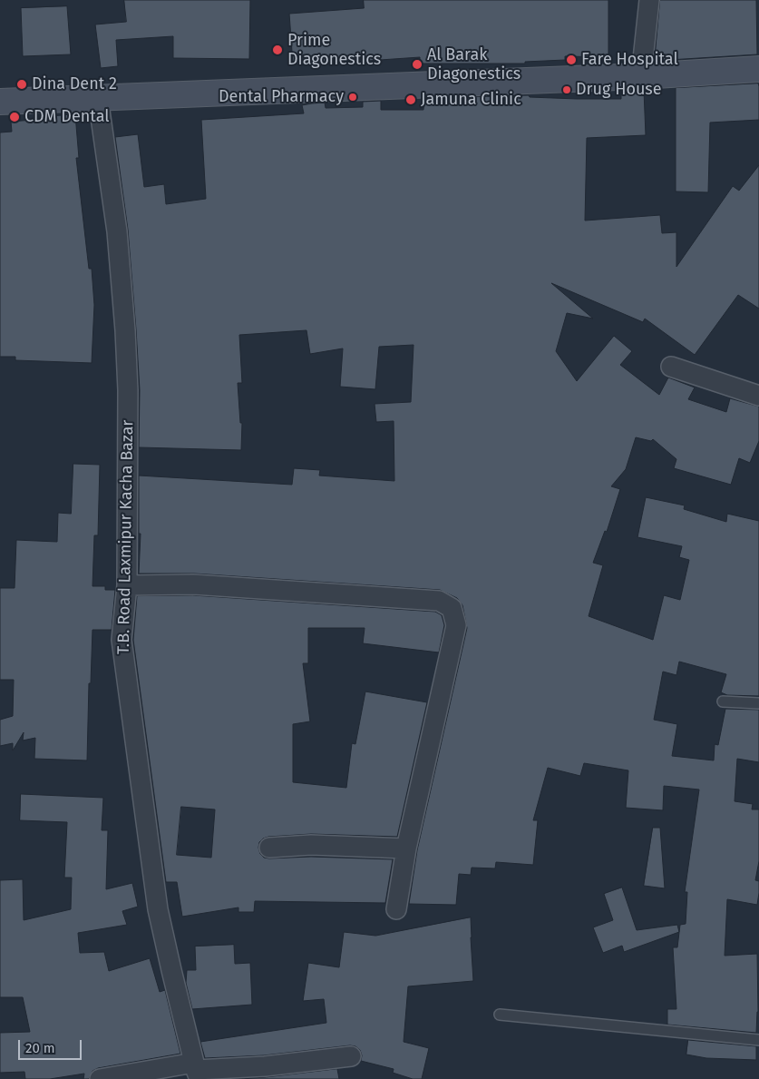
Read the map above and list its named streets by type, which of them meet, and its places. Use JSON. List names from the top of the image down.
{
  "streets": {
    "street": ["T.B. Road Laxmipur Kacha Bazar"]
  },
  "places": [
    "Prime Diagonestics",
    "Fare Hospital",
    "Al Barak Diagonestics",
    "Dina Dent 2",
    "Drug House",
    "Dental Pharmacy",
    "Jamuna Clinic",
    "CDM Dental"
  ],
  "scale_bar": "20 m"
}
